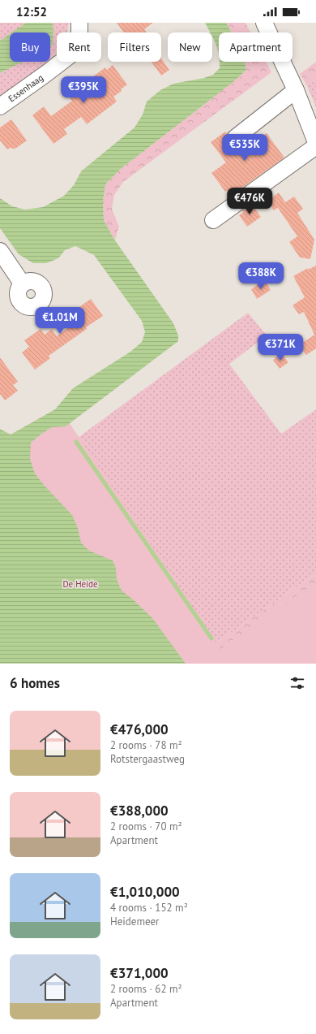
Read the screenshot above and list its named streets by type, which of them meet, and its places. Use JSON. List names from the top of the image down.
{
  "streets": {
    "street": ["Essenhaag"]
  },
  "parks": ["De Heide"],
  "page": {
    "status": "12:52",
    "chip": [
      "Buy",
      "Rent",
      "Filters",
      "New",
      "Apartment"
    ],
    "price": [
      "€395K",
      "€535K",
      "€476K",
      "€388K",
      "€1.01M",
      "€371K"
    ],
    "heading": "6 homes",
    "list": [
      {
        "name": "€476,000",
        "note": "2 rooms · 78 m² · Rotstergaastweg"
      },
      {
        "name": "€388,000",
        "note": "2 rooms · 70 m² · Apartment"
      },
      {
        "name": "€1,010,000",
        "note": "4 rooms · 152 m² · Heidemeer"
      },
      {
        "name": "€371,000",
        "note": "2 rooms · 62 m² · Apartment"
      }
    ]
  }
}
